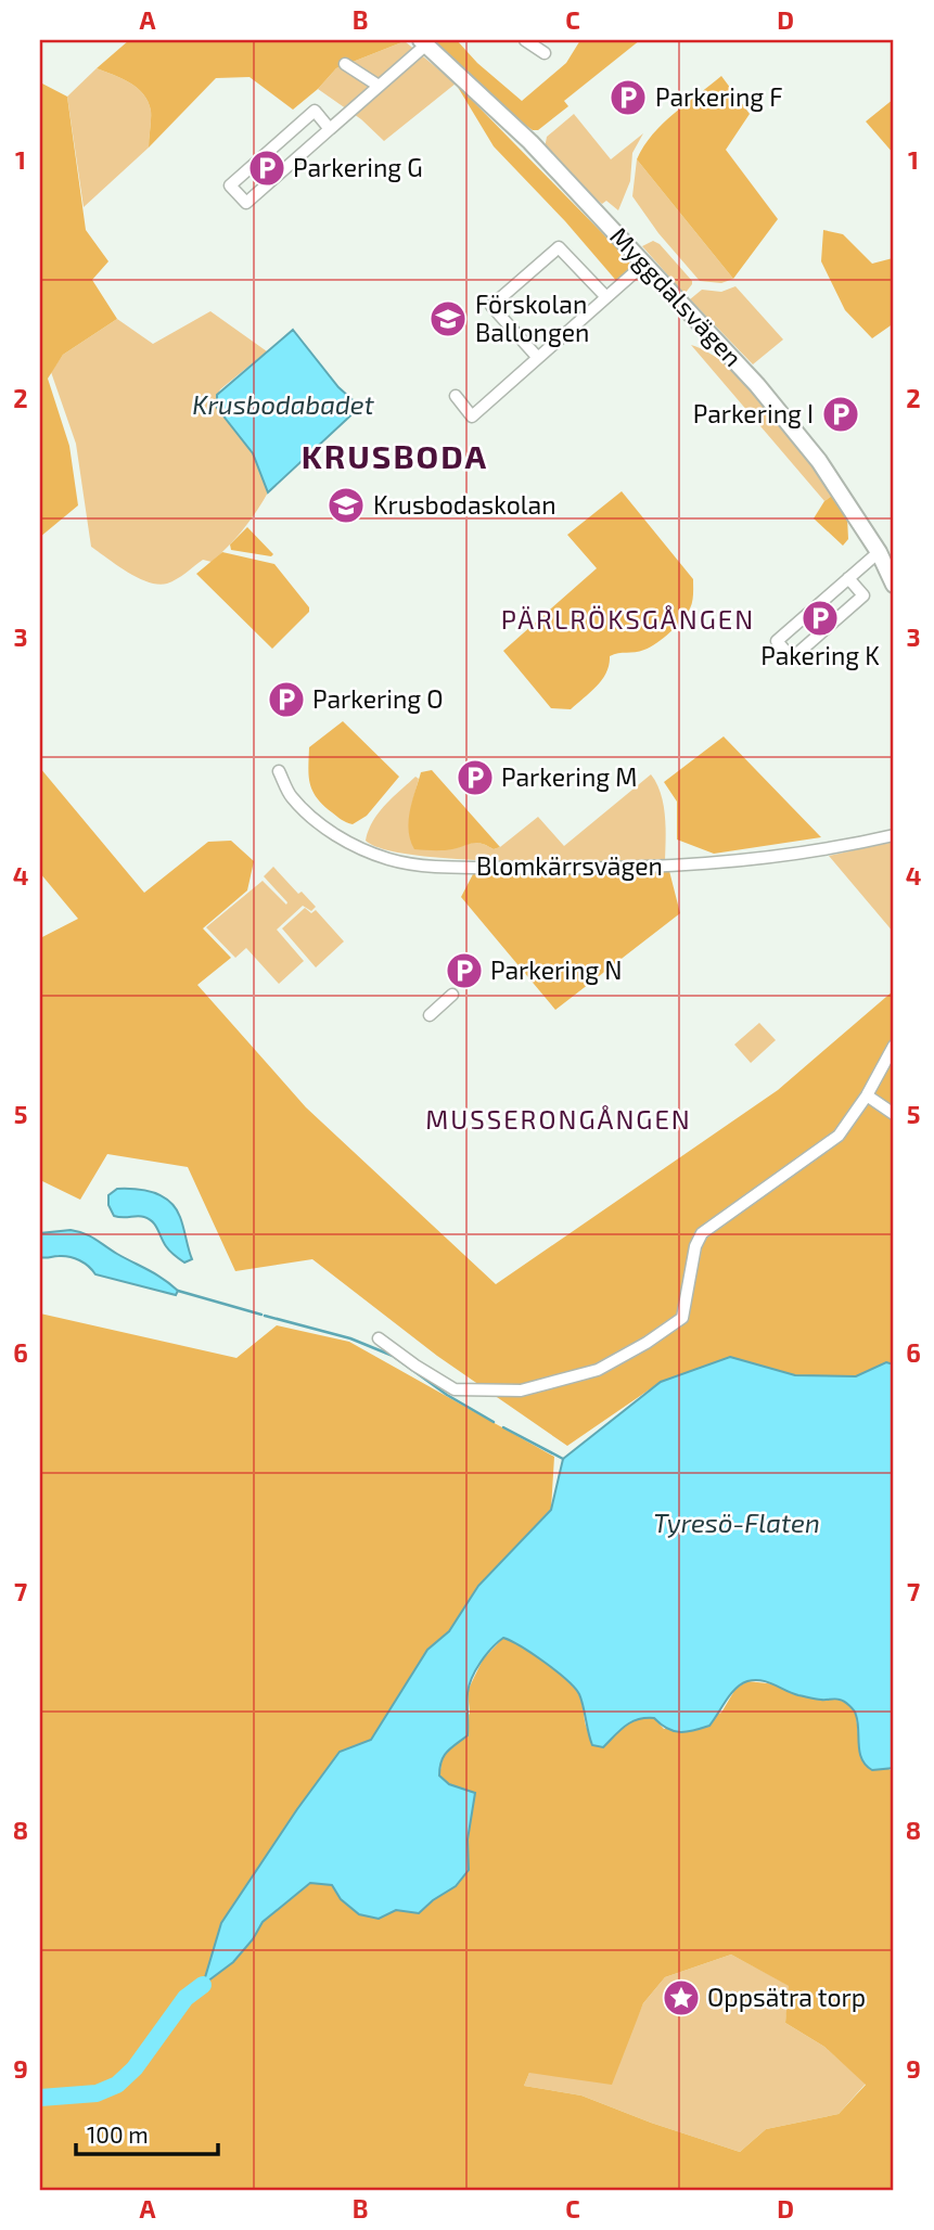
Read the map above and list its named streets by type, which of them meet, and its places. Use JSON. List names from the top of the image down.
{
  "streets": {
    "street": ["Myggdalsvägen", "Blomkärrsvägen"]
  },
  "districts": ["KRUSBODA", "PÄRLRÖKSGÅNGEN", "MUSSERONGÅNGEN"],
  "water": ["Krusbodabadet", "Tyresö-Flaten"],
  "places": {
    "parking": [
      "Parkering F",
      "Parkering G",
      "Parkering I",
      "Pakering K",
      "Parkering O",
      "Parkering M",
      "Parkering N"
    ],
    "school or university": ["Förskolan Ballongen", "Krusbodaskolan"],
    "place": ["Oppsätra torp"]
  },
  "scale_bar": "100 m",
  "grid": {
    "columns": [
      "A",
      "B",
      "C",
      "D"
    ],
    "rows": [
      "1",
      "2",
      "3",
      "4",
      "5",
      "6",
      "7",
      "8",
      "9"
    ]
  }
}
